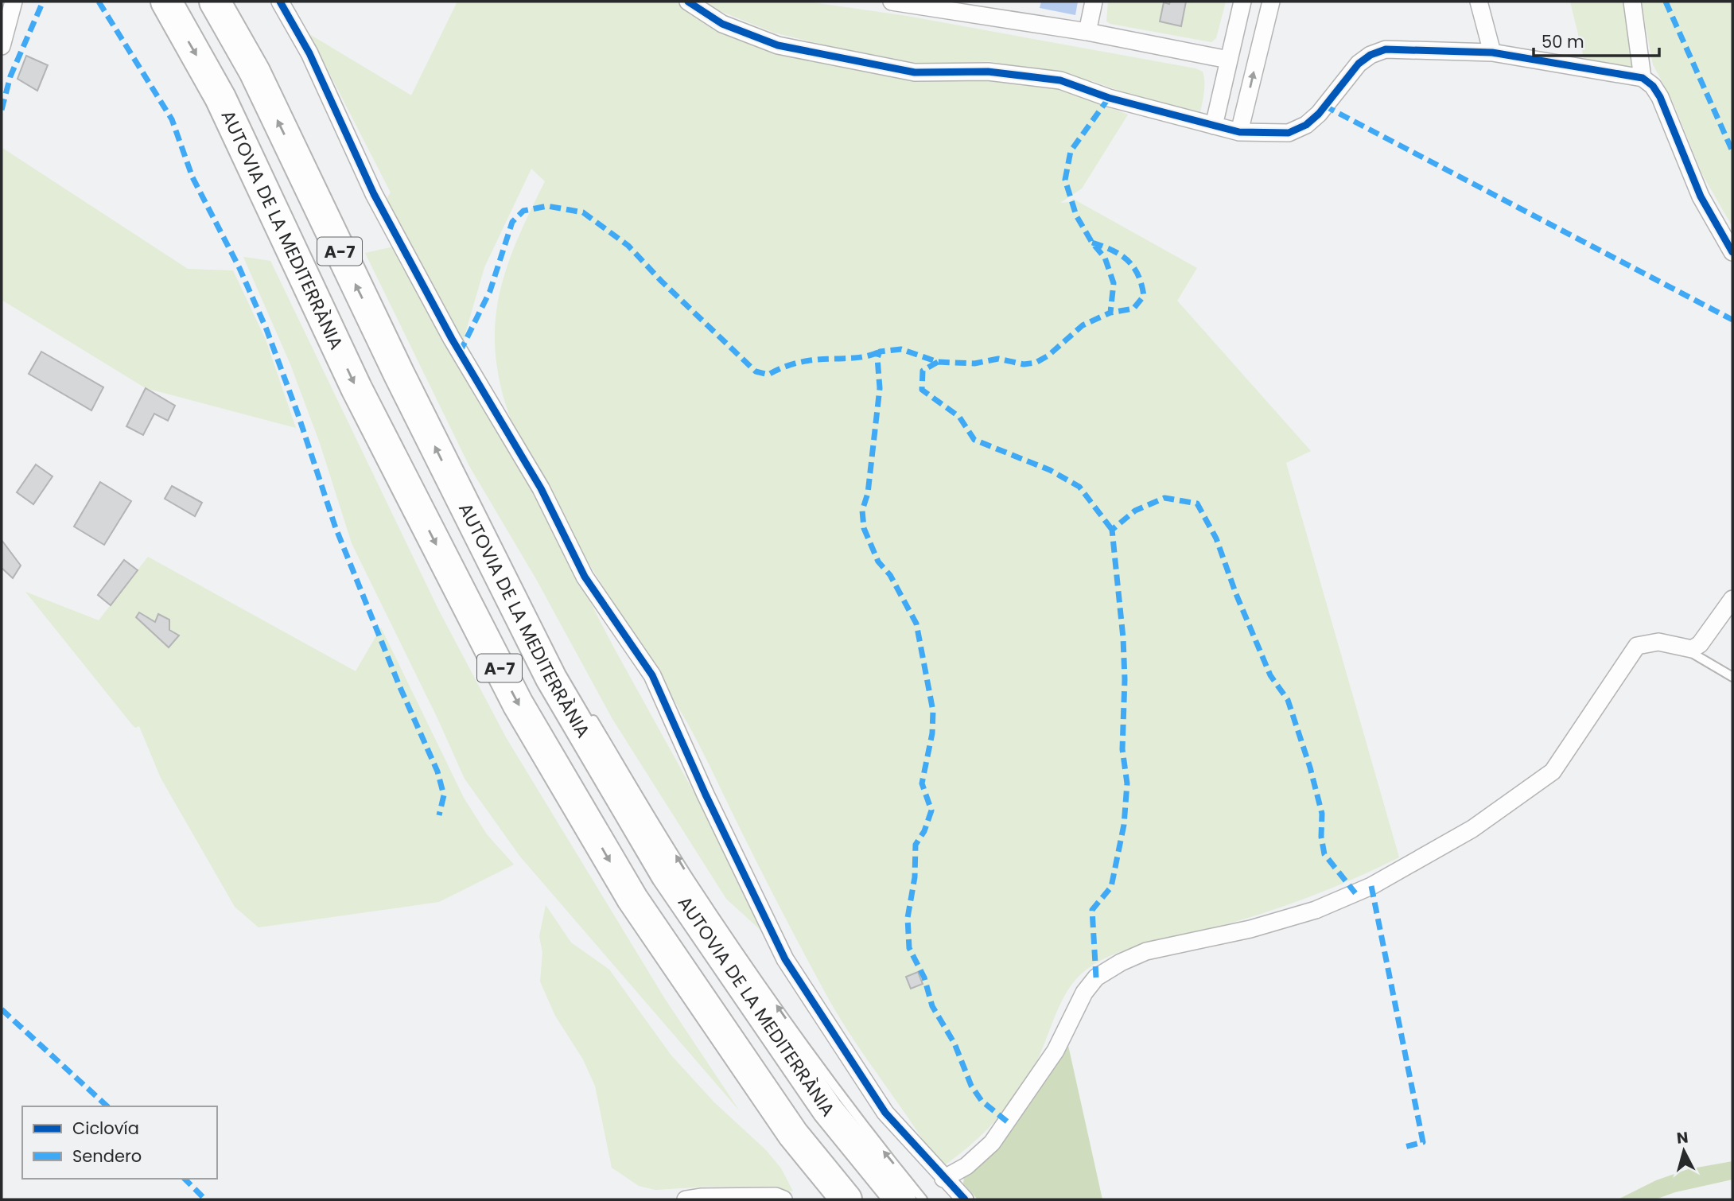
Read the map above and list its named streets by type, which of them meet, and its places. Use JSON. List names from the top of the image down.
{
  "streets": {
    "highway": ["AUTOVIA DE LA MEDITERRÀNIA", "A-7"]
  },
  "legend": ["Ciclovía", "Sendero"],
  "scale_bar": "50 m",
  "north": "top"
}
